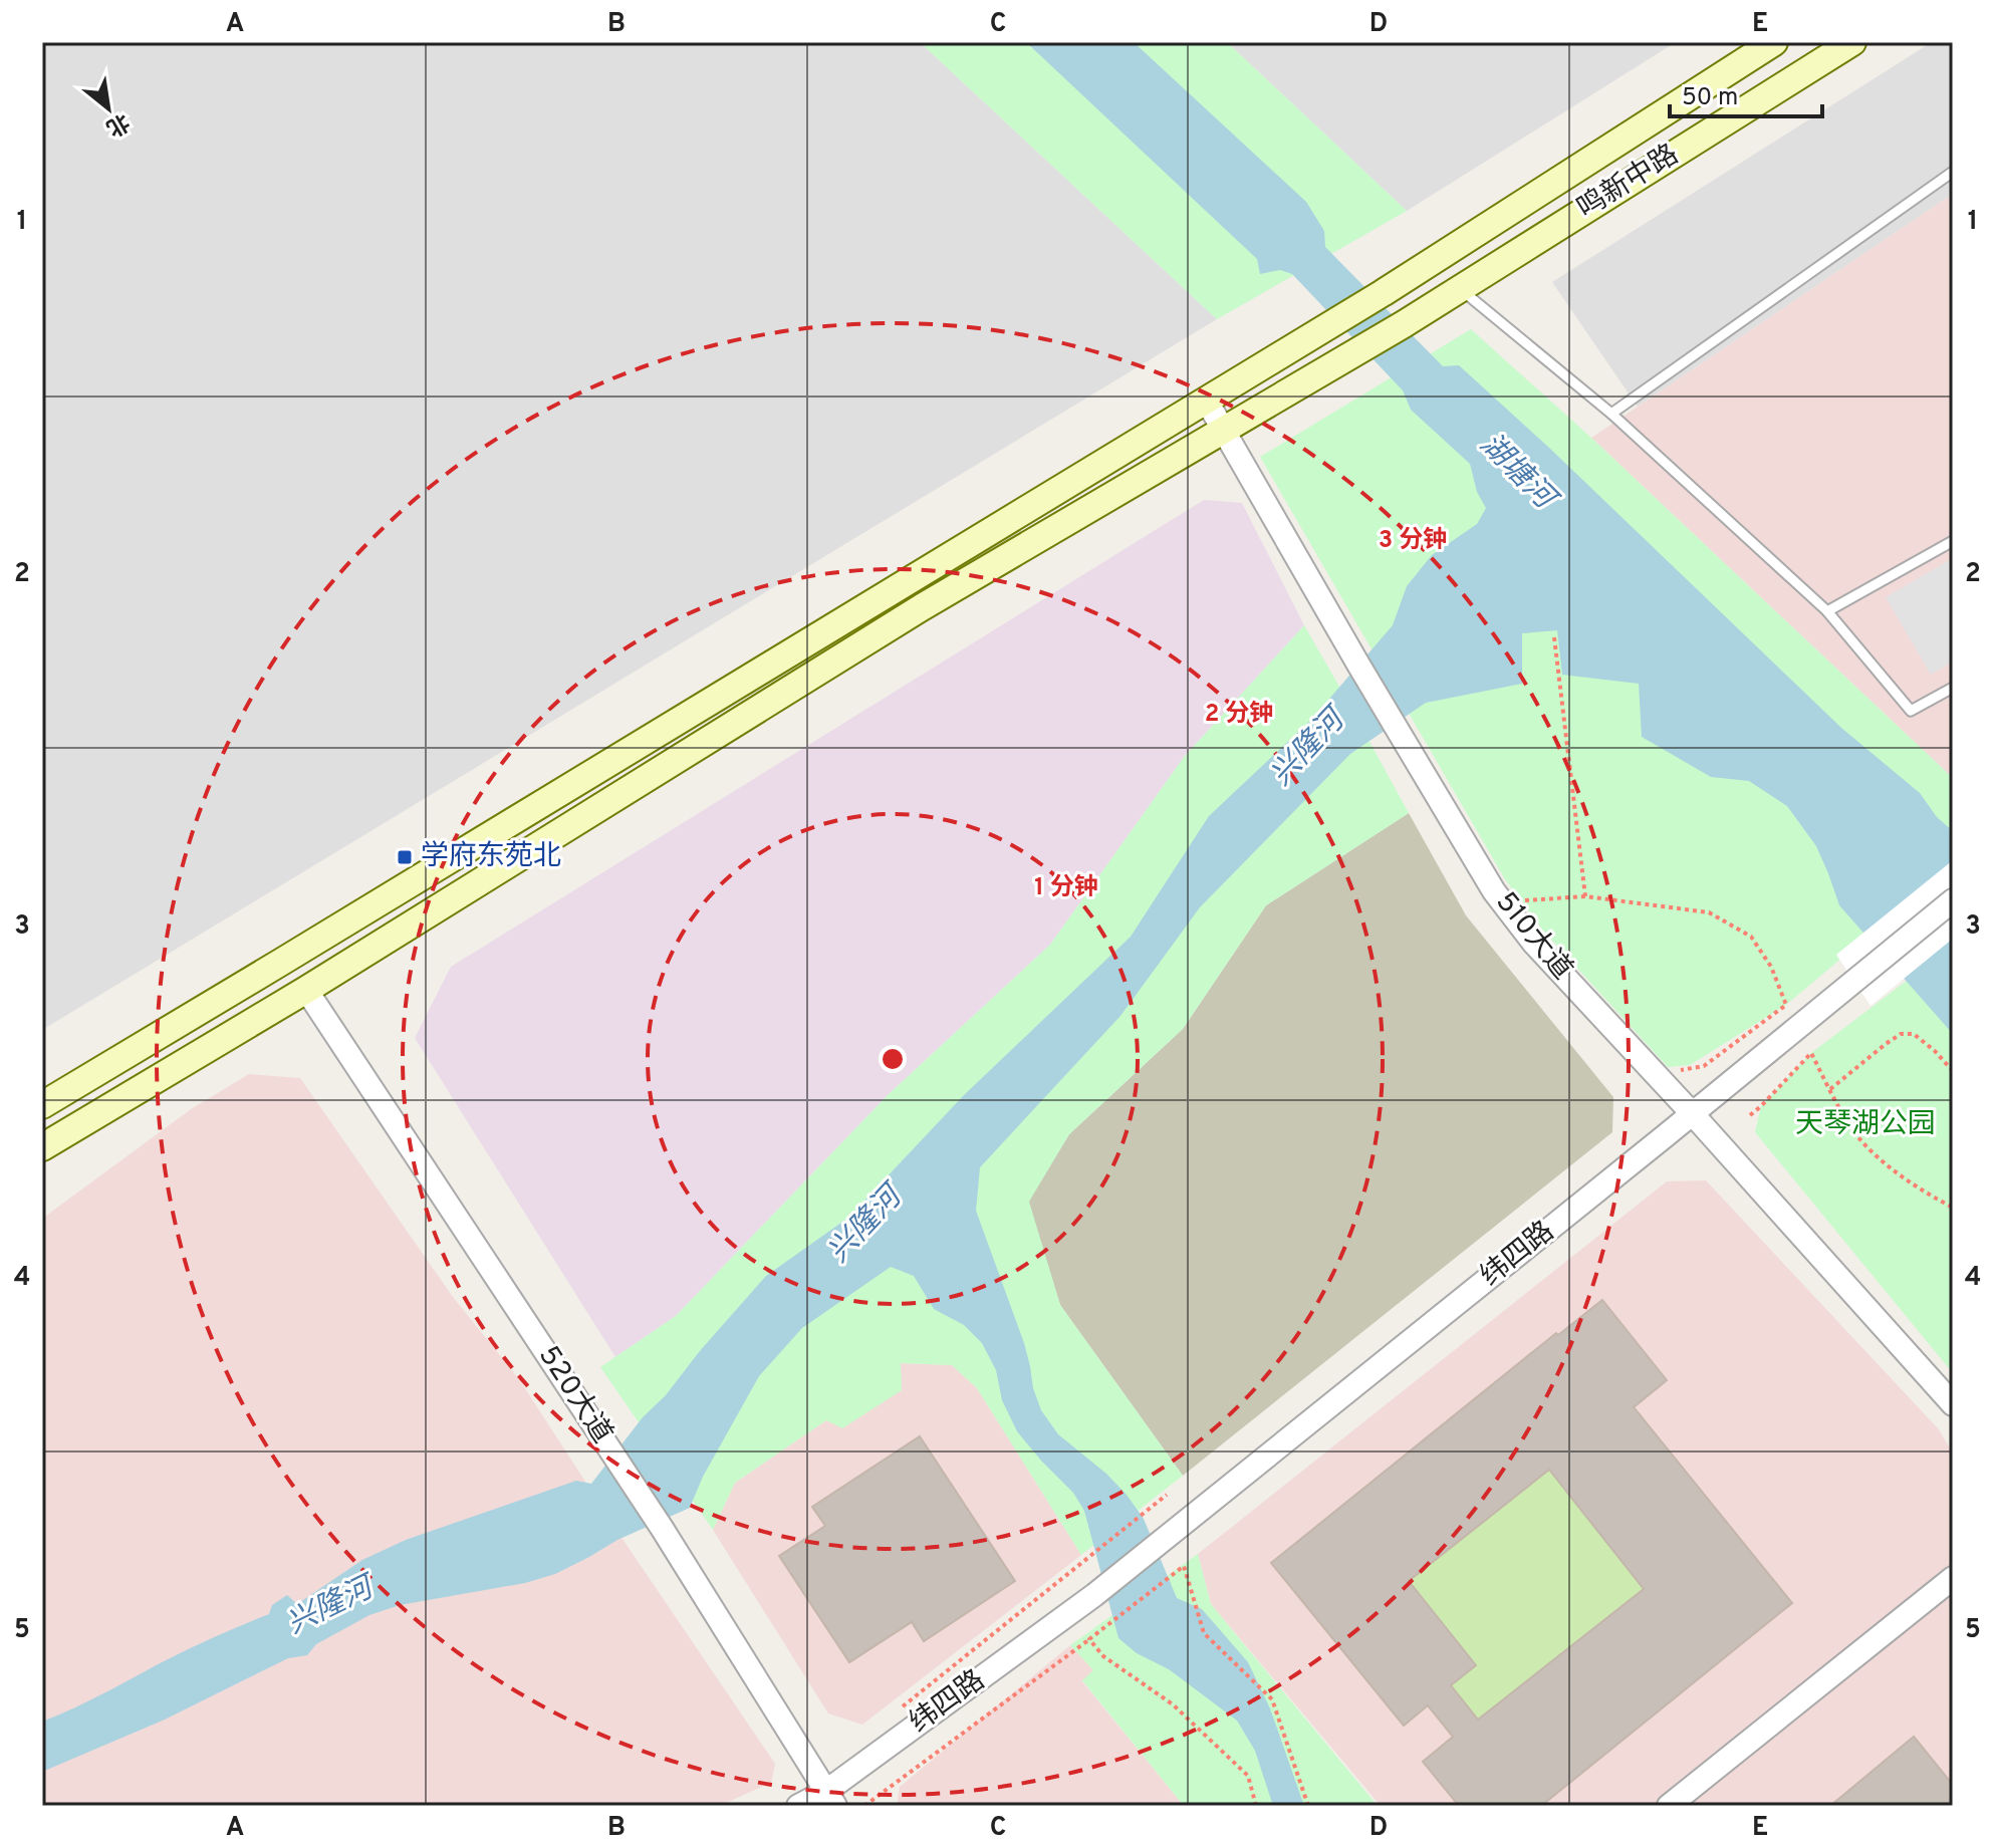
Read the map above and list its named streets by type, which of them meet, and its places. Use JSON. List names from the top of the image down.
{
  "streets": {
    "main road": ["鸣新中路"],
    "street": ["510大道", "纬四路", "520大道"]
  },
  "crossings": [
    ["鸣新中路", "510大道"],
    ["鸣新中路", "520大道"],
    ["510大道", "纬四路"],
    ["纬四路", "520大道"]
  ],
  "water": ["湖塘河", "兴隆河"],
  "parks": ["天琴湖公园"],
  "places": {
    "transit": ["学府东苑北"]
  },
  "scale_bar": "50 m",
  "north": "bottom right",
  "grid": {
    "columns": [
      "A",
      "B",
      "C",
      "D",
      "E"
    ],
    "rows": [
      "1",
      "2",
      "3",
      "4",
      "5"
    ]
  },
  "rings": ["3 分钟", "2 分钟", "1 分钟"]
}
